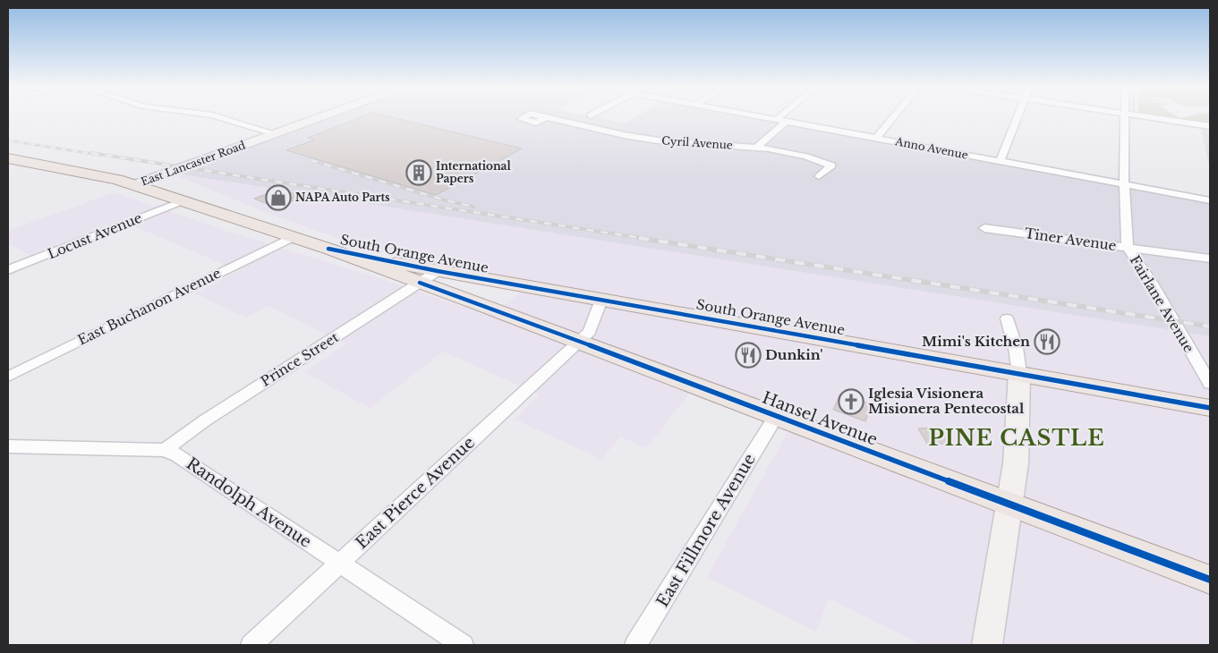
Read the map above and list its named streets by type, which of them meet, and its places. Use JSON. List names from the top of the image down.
{
  "streets": {
    "main road": ["South Orange Avenue", "Hansel Avenue"],
    "street": [
      "Cyril Avenue",
      "Anno Avenue",
      "East Lancaster Road",
      "Locust Avenue",
      "Tiner Avenue",
      "Fairlane Avenue",
      "East Buchanon Avenue",
      "Prince Street",
      "East Pierce Avenue",
      "Randolph Avenue",
      "East Fillmore Avenue"
    ]
  },
  "crossings": [
    ["Anno Avenue", "Fairlane Avenue"],
    ["East Lancaster Road", "South Orange Avenue"],
    ["Locust Avenue", "South Orange Avenue"],
    ["Tiner Avenue", "Fairlane Avenue"],
    ["South Orange Avenue", "East Buchanon Avenue"],
    ["South Orange Avenue", "Prince Street"],
    ["South Orange Avenue", "Hansel Avenue"],
    ["South Orange Avenue", "East Pierce Avenue"],
    ["Prince Street", "Hansel Avenue"],
    ["Prince Street", "Randolph Avenue"],
    ["Hansel Avenue", "East Pierce Avenue"],
    ["Hansel Avenue", "East Fillmore Avenue"],
    ["East Pierce Avenue", "Randolph Avenue"]
  ],
  "districts": ["PINE CASTLE"],
  "places": {
    "building": ["International Papers"],
    "shop": ["NAPA Auto Parts"],
    "restaurant": ["Mimi's Kitchen", "Dunkin'"],
    "church": ["Iglesia Visionera Misionera Pentecostal"]
  }
}
